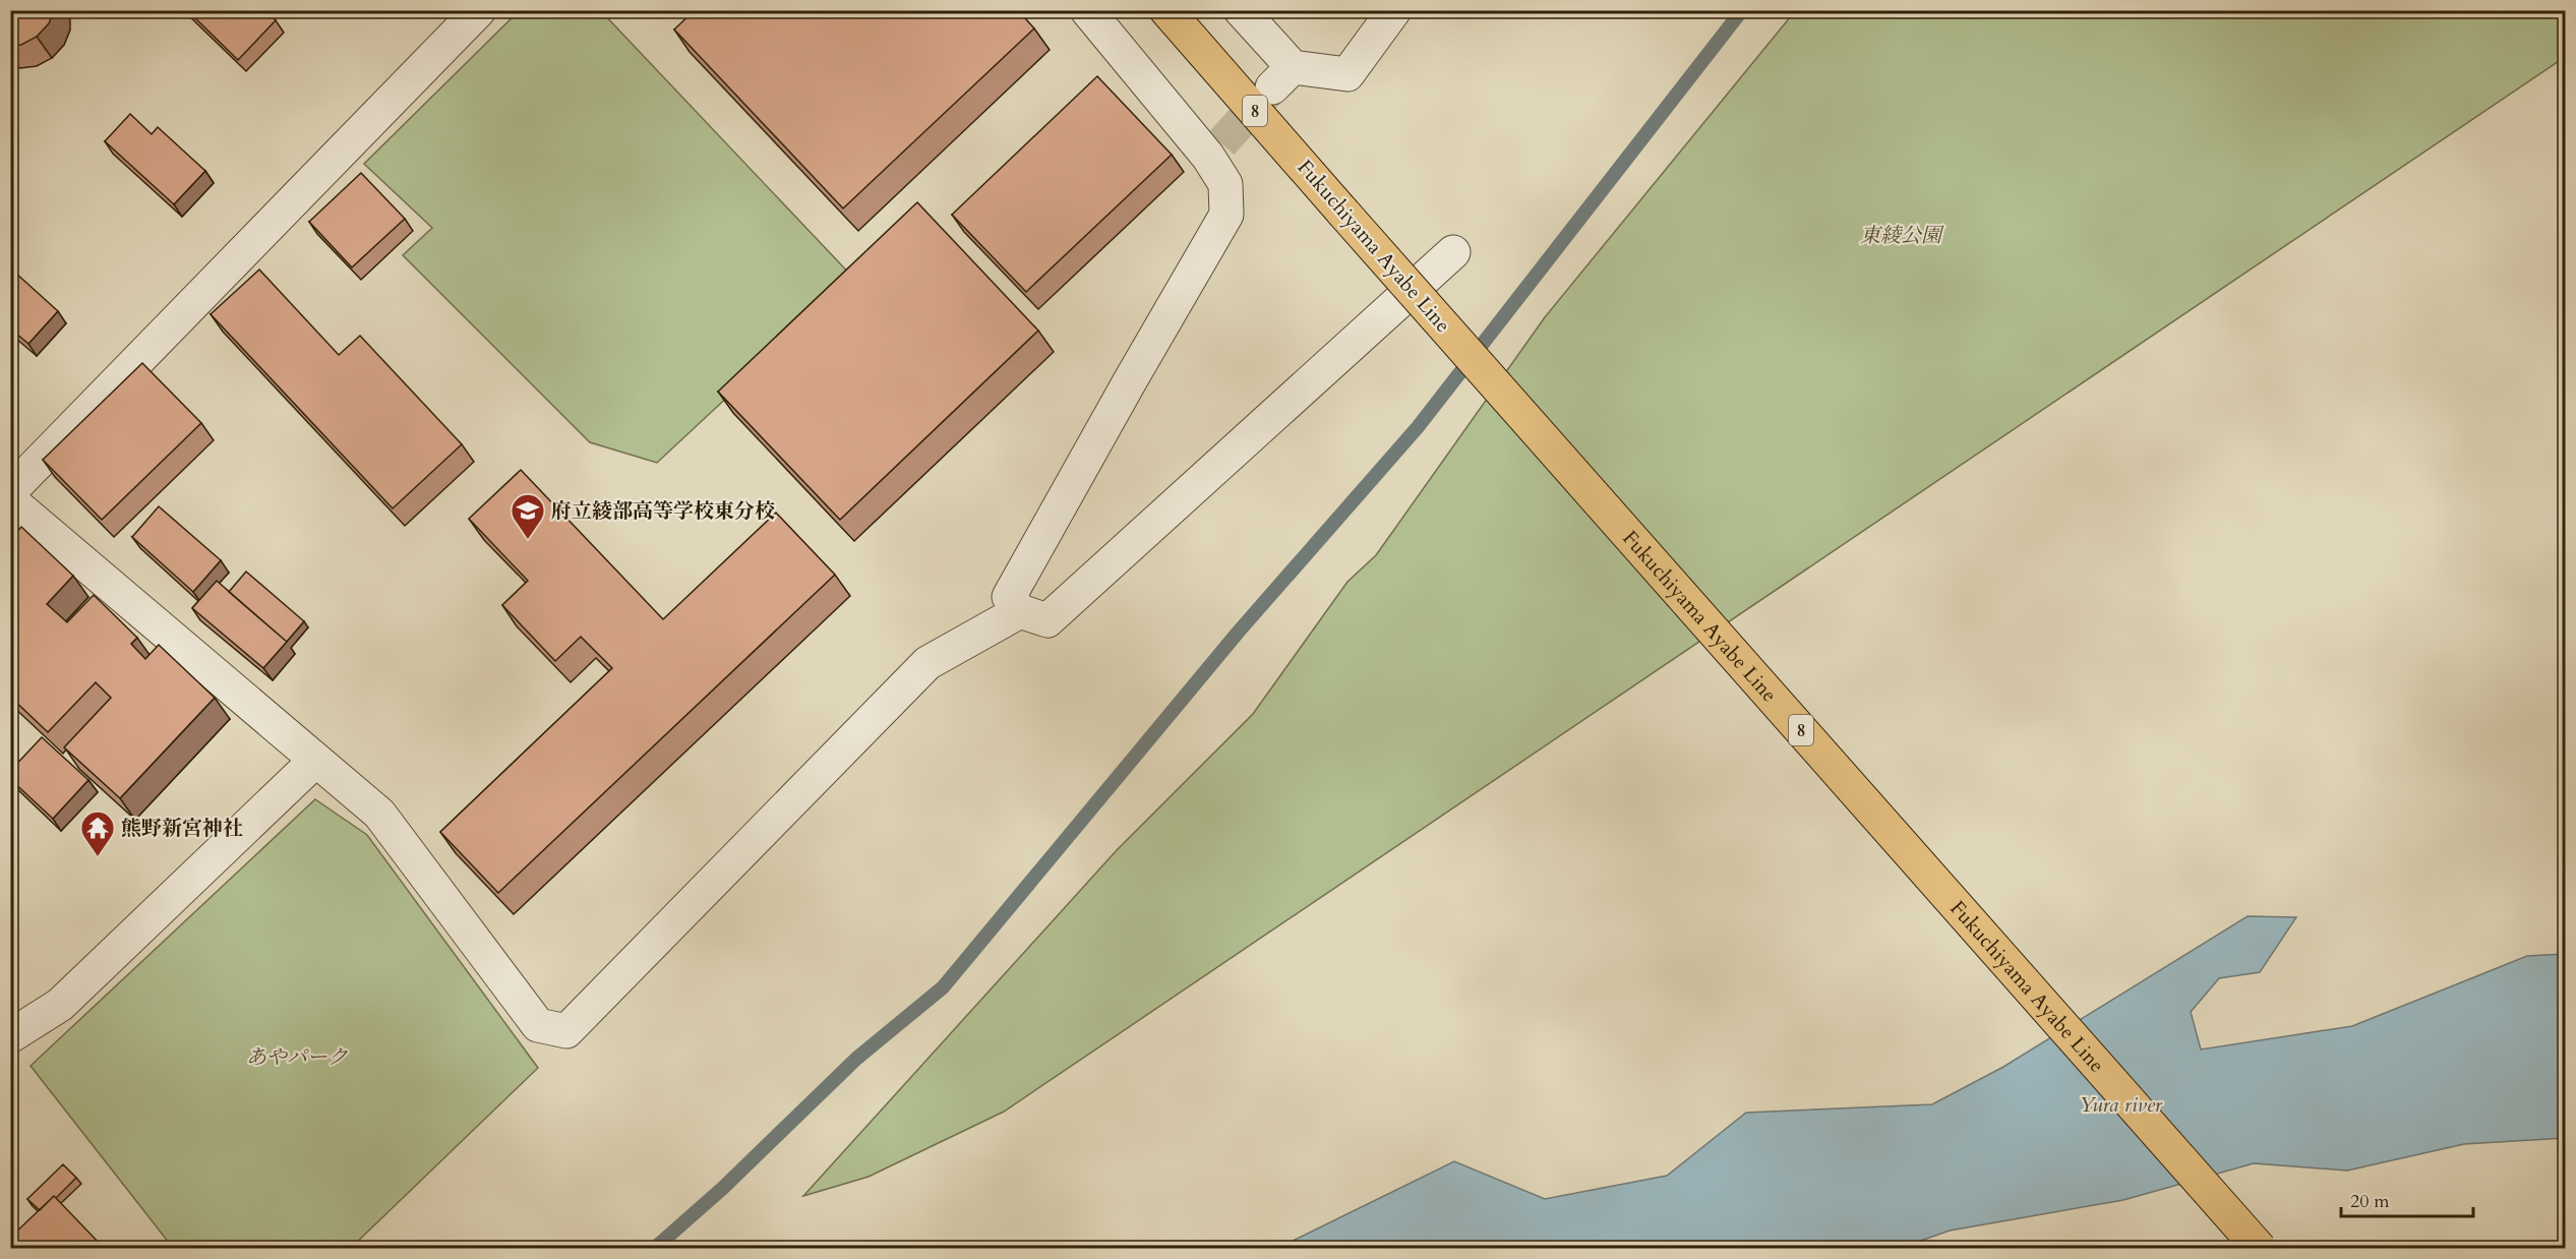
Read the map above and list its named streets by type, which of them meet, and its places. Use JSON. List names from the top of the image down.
{
  "streets": {
    "main road": ["8", "Fukuchiyama Ayabe Line"]
  },
  "water": ["Yura river"],
  "parks": ["東綾公園", "あやパーク"],
  "places": {
    "school or university": ["府立綾部高等学校東分校"],
    "temple": ["熊野新宮神社"]
  },
  "scale_bar": "20 m"
}
